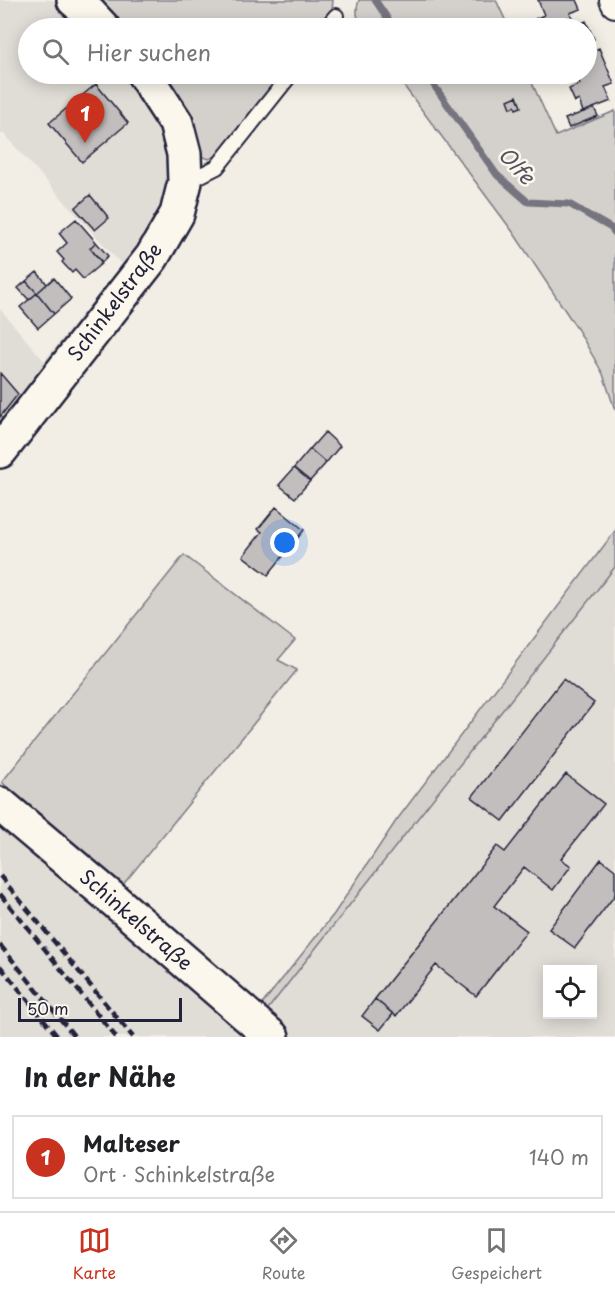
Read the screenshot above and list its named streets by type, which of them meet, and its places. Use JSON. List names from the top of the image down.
{
  "streets": {
    "street": ["Schinkelstraße"]
  },
  "water": ["Olfe"],
  "scale_bar": "50 m",
  "page": {
    "search": "Hier suchen",
    "pins": "1",
    "scale": "50 m",
    "heading": "In der Nähe",
    "list": [
      {
        "mark": "1",
        "name": "Malteser",
        "note": "Ort · Schinkelstraße",
        "value": "140 m"
      }
    ],
    "nav": ["Karte", "Route", "Gespeichert"]
  }
}
